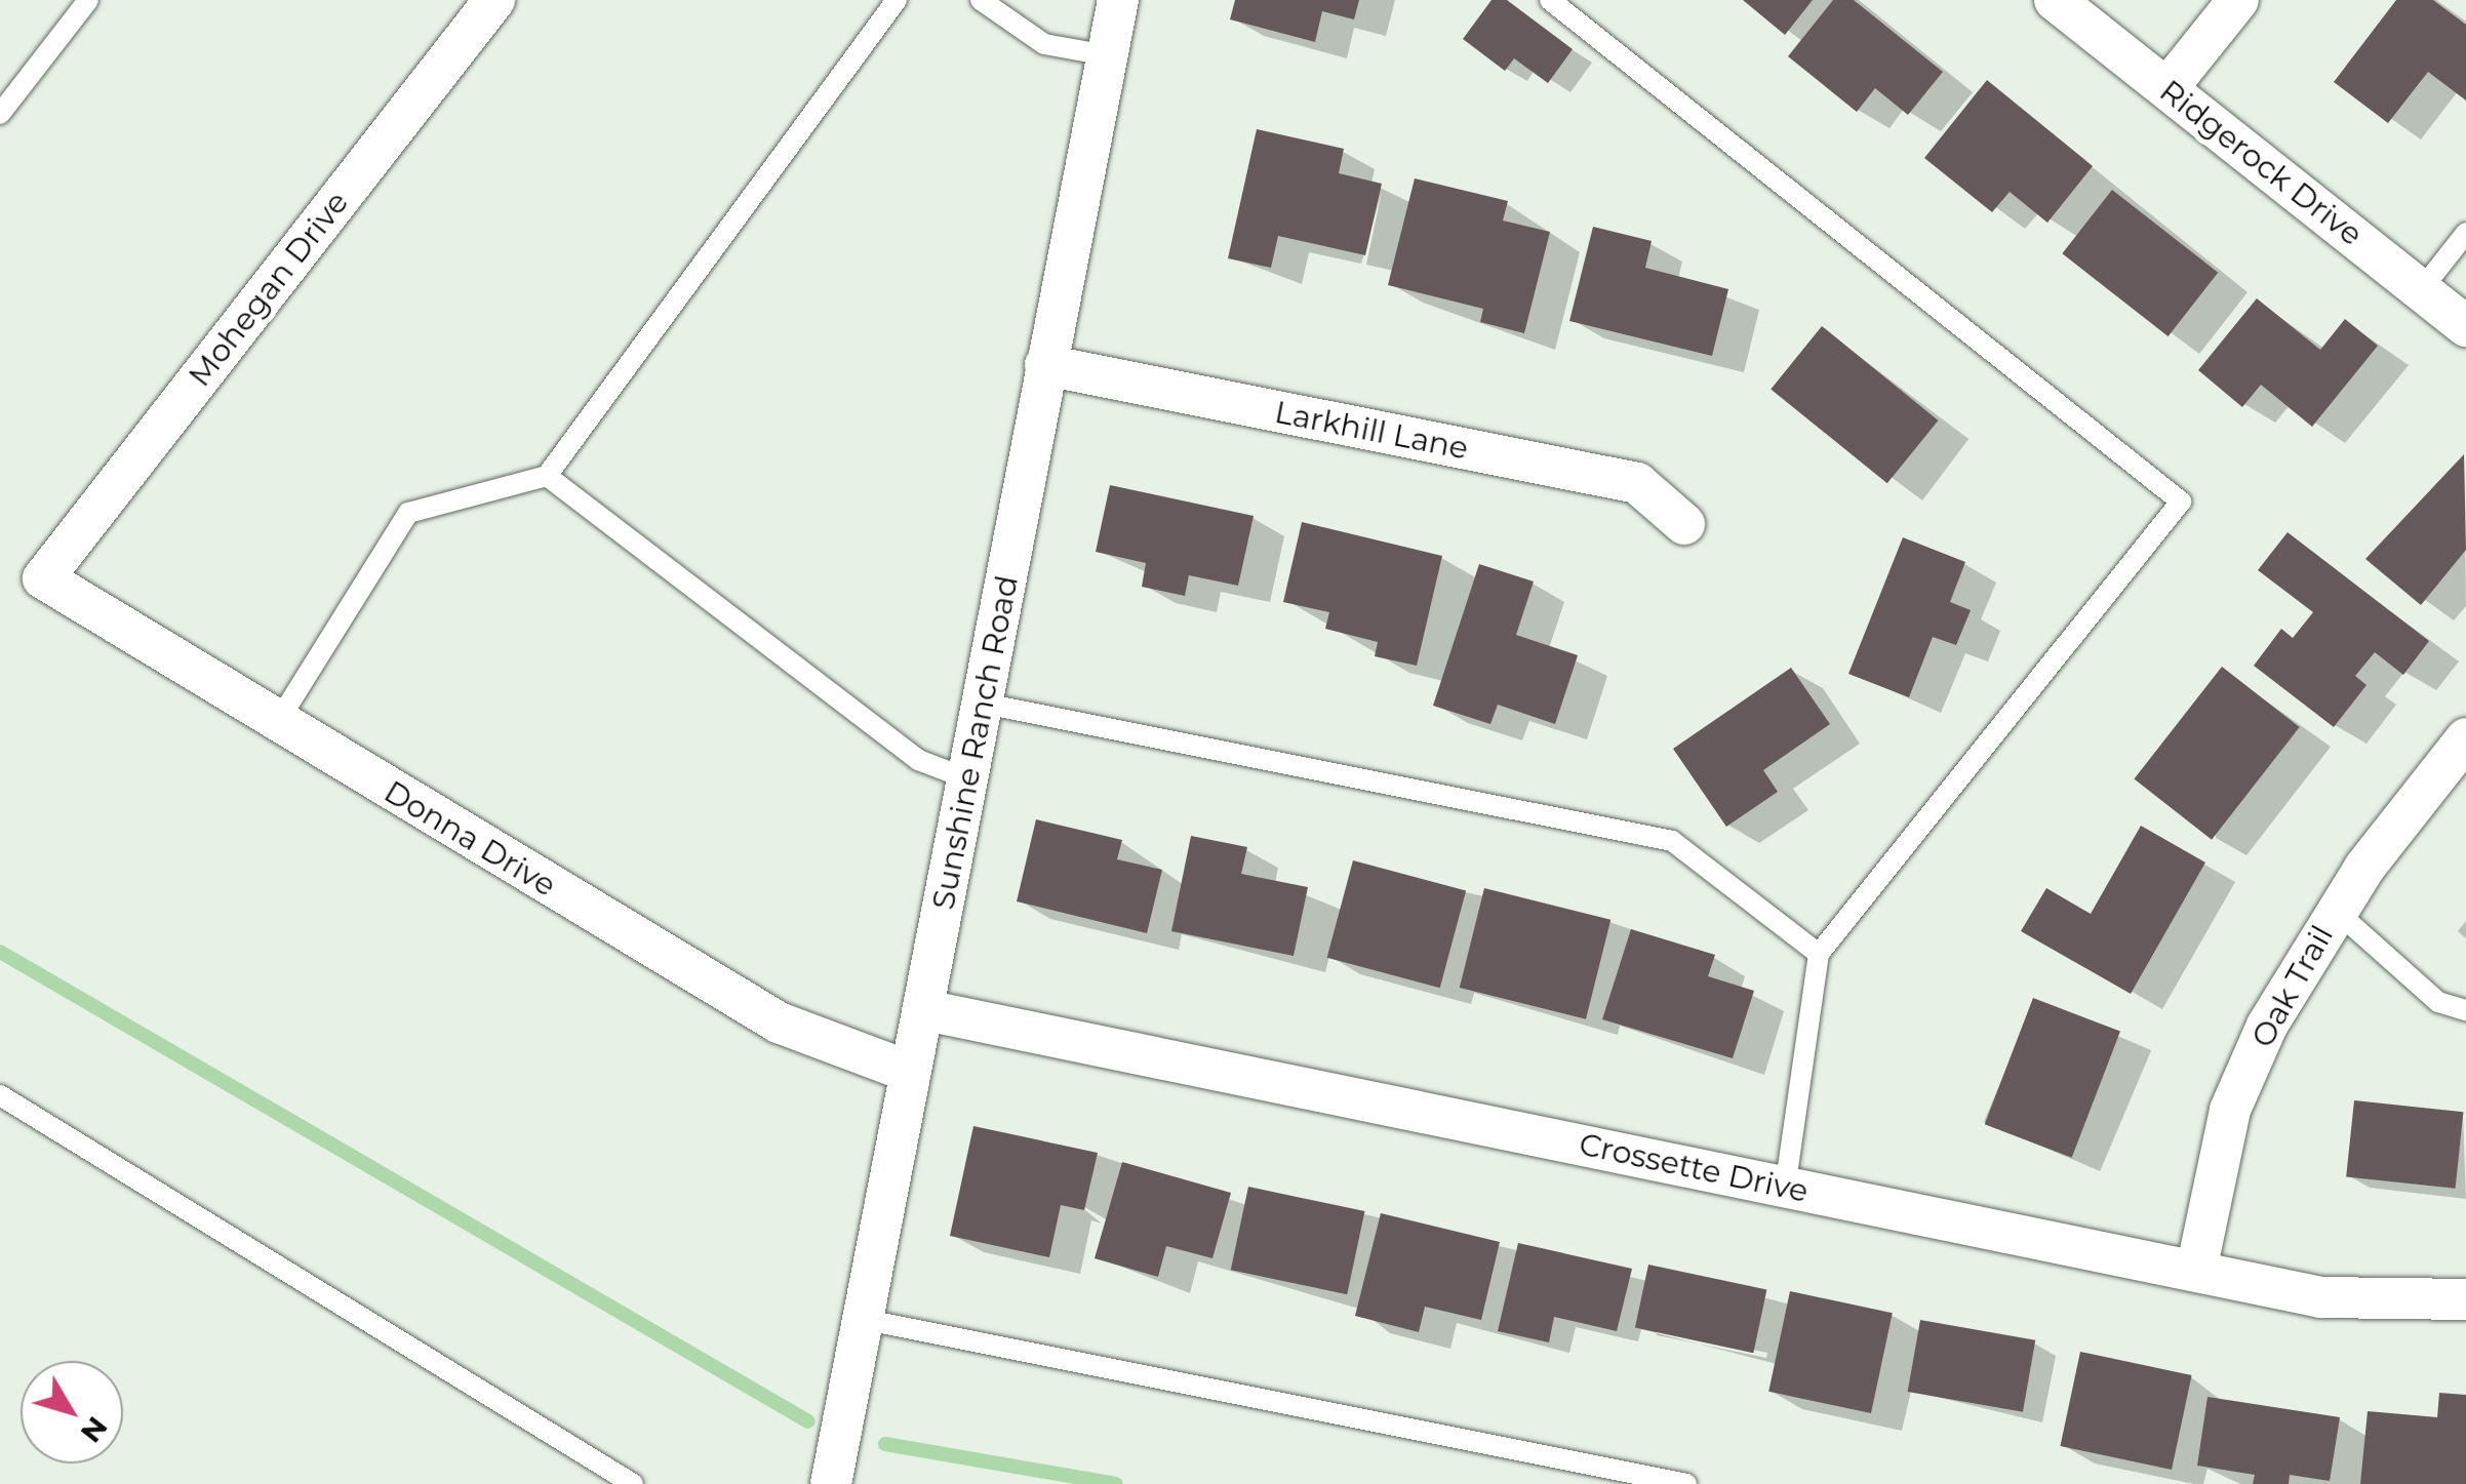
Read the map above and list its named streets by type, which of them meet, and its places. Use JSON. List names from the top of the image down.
{
  "streets": {
    "street": [
      "Ridgerock Drive",
      "Mohegan Drive",
      "Larkhill Lane",
      "Sunshine Ranch Road",
      "Donna Drive",
      "Oak Trail",
      "Crossette Drive"
    ]
  },
  "crossings": [
    ["Mohegan Drive", "Donna Drive"],
    ["Larkhill Lane", "Sunshine Ranch Road"],
    ["Sunshine Ranch Road", "Donna Drive"],
    ["Sunshine Ranch Road", "Crossette Drive"],
    ["Oak Trail", "Crossette Drive"]
  ],
  "north": "bottom right"
}
